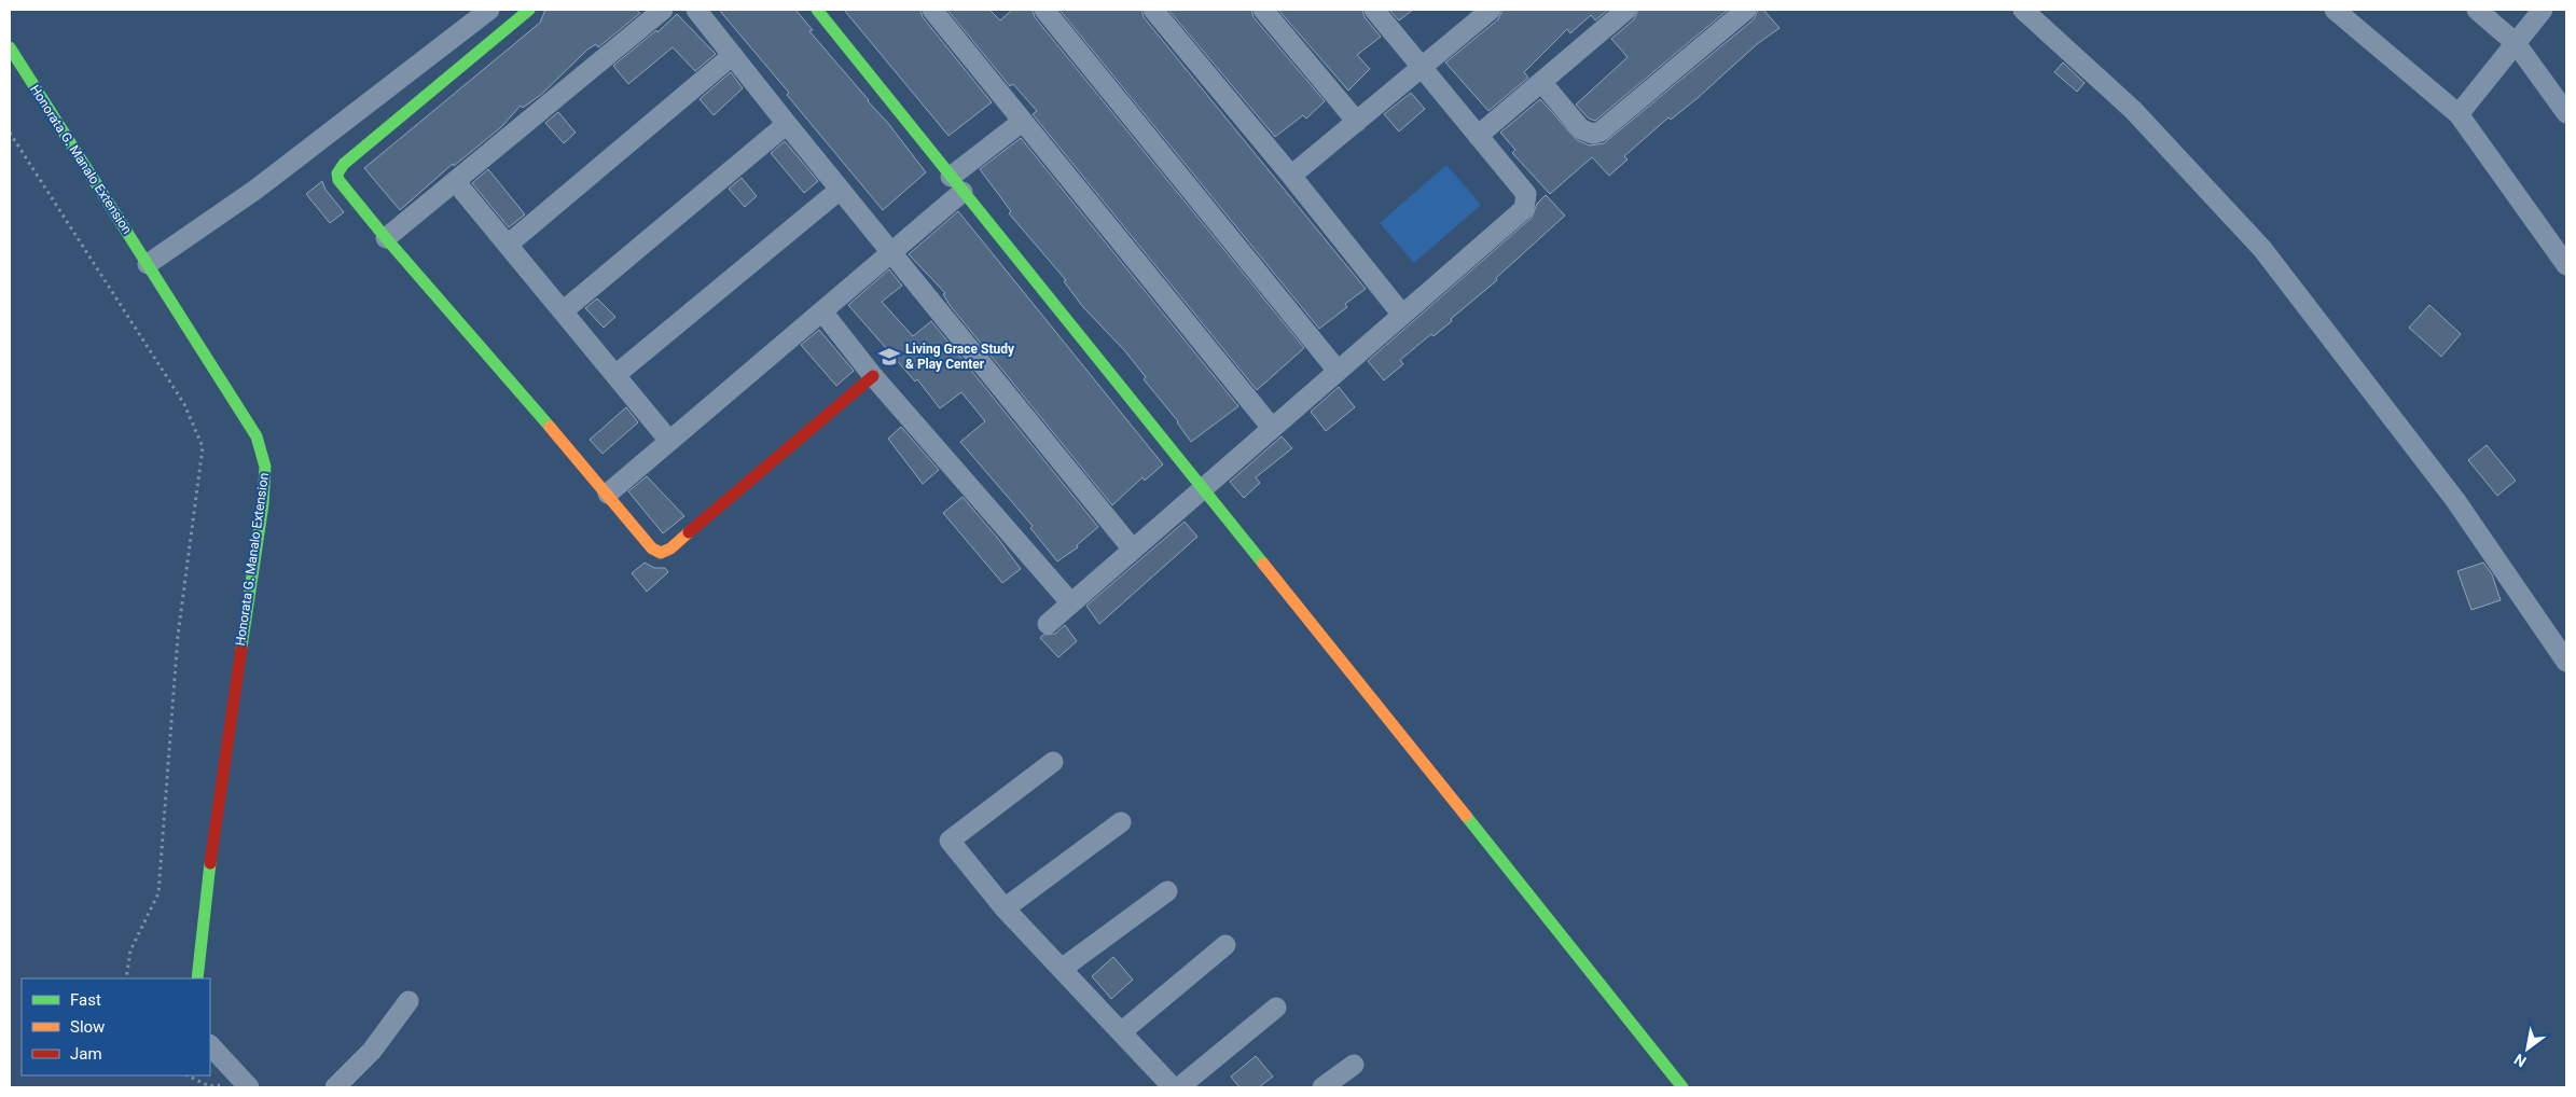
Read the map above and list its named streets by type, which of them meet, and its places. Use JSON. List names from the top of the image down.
{
  "streets": {
    "street": ["Honorata G. Manalo Extension"]
  },
  "places": {
    "school or university": ["Living Grace Study & Play Center"]
  },
  "legend": ["Fast", "Slow", "Jam"],
  "north": "bottom left"
}
